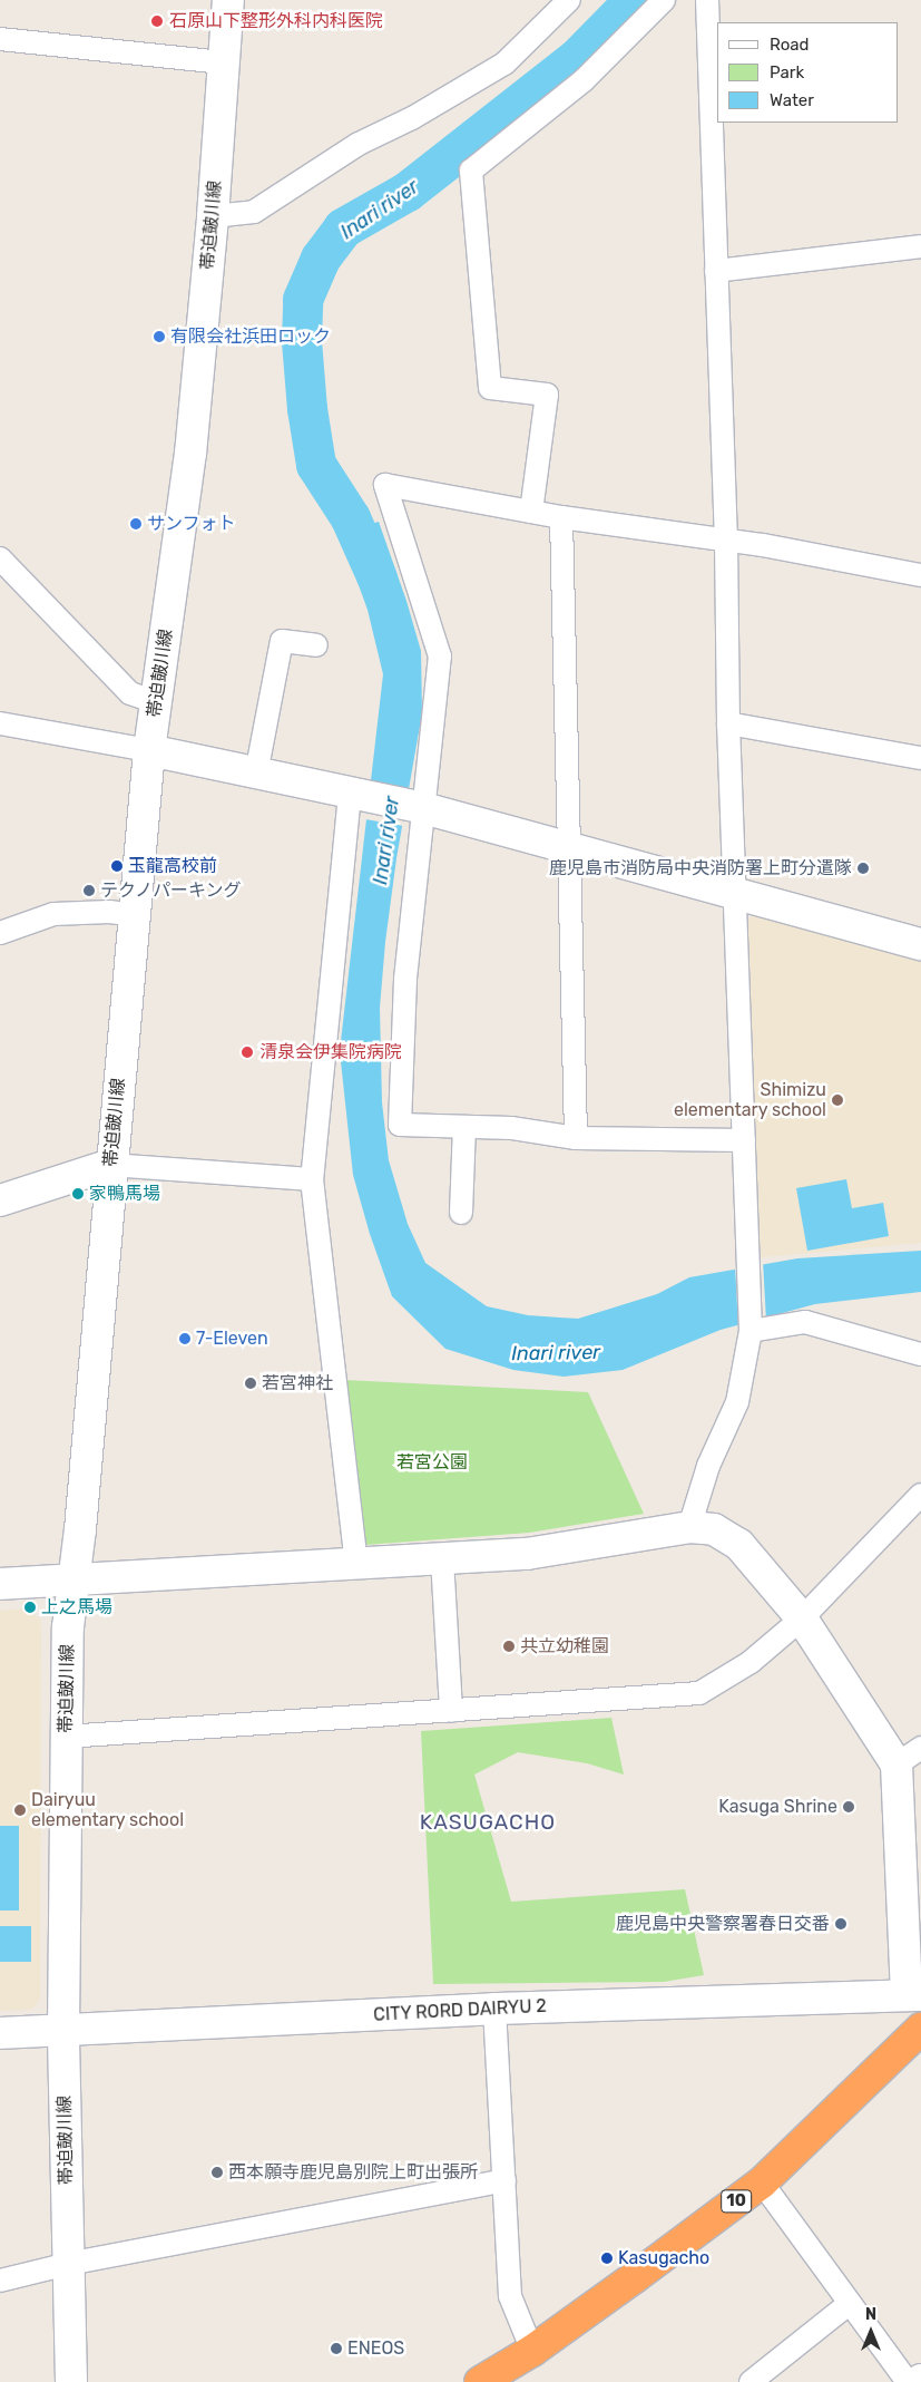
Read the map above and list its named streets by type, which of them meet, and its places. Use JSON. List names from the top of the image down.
{
  "streets": {
    "highway": ["10"],
    "street": ["帯迫皷川線", "CITY RORD DAIRYU 2"]
  },
  "crossings": [
    ["帯迫皷川線", "CITY RORD DAIRYU 2"]
  ],
  "districts": ["KASUGACHO"],
  "water": ["Inari river"],
  "parks": ["若宮公園"],
  "places": [
    "石原山下整形外科内科医院",
    "有限会社浜田ロック",
    "サンフォト",
    "玉龍高校前",
    "鹿児島市消防局中央消防署上町分遣隊",
    "テクノパーキング",
    "清泉会伊集院病院",
    "Shimizu elementary school",
    "家鴨馬場",
    "7-Eleven",
    "若宮神社",
    "上之馬場",
    "共立幼稚園",
    "Kasuga Shrine",
    "Dairyuu elementary school",
    "鹿児島中央警察署春日交番",
    "西本願寺鹿児島別院上町出張所",
    "Kasugacho",
    "ENEOS"
  ],
  "legend": ["Road", "Park", "Water"],
  "north": "top"
}
